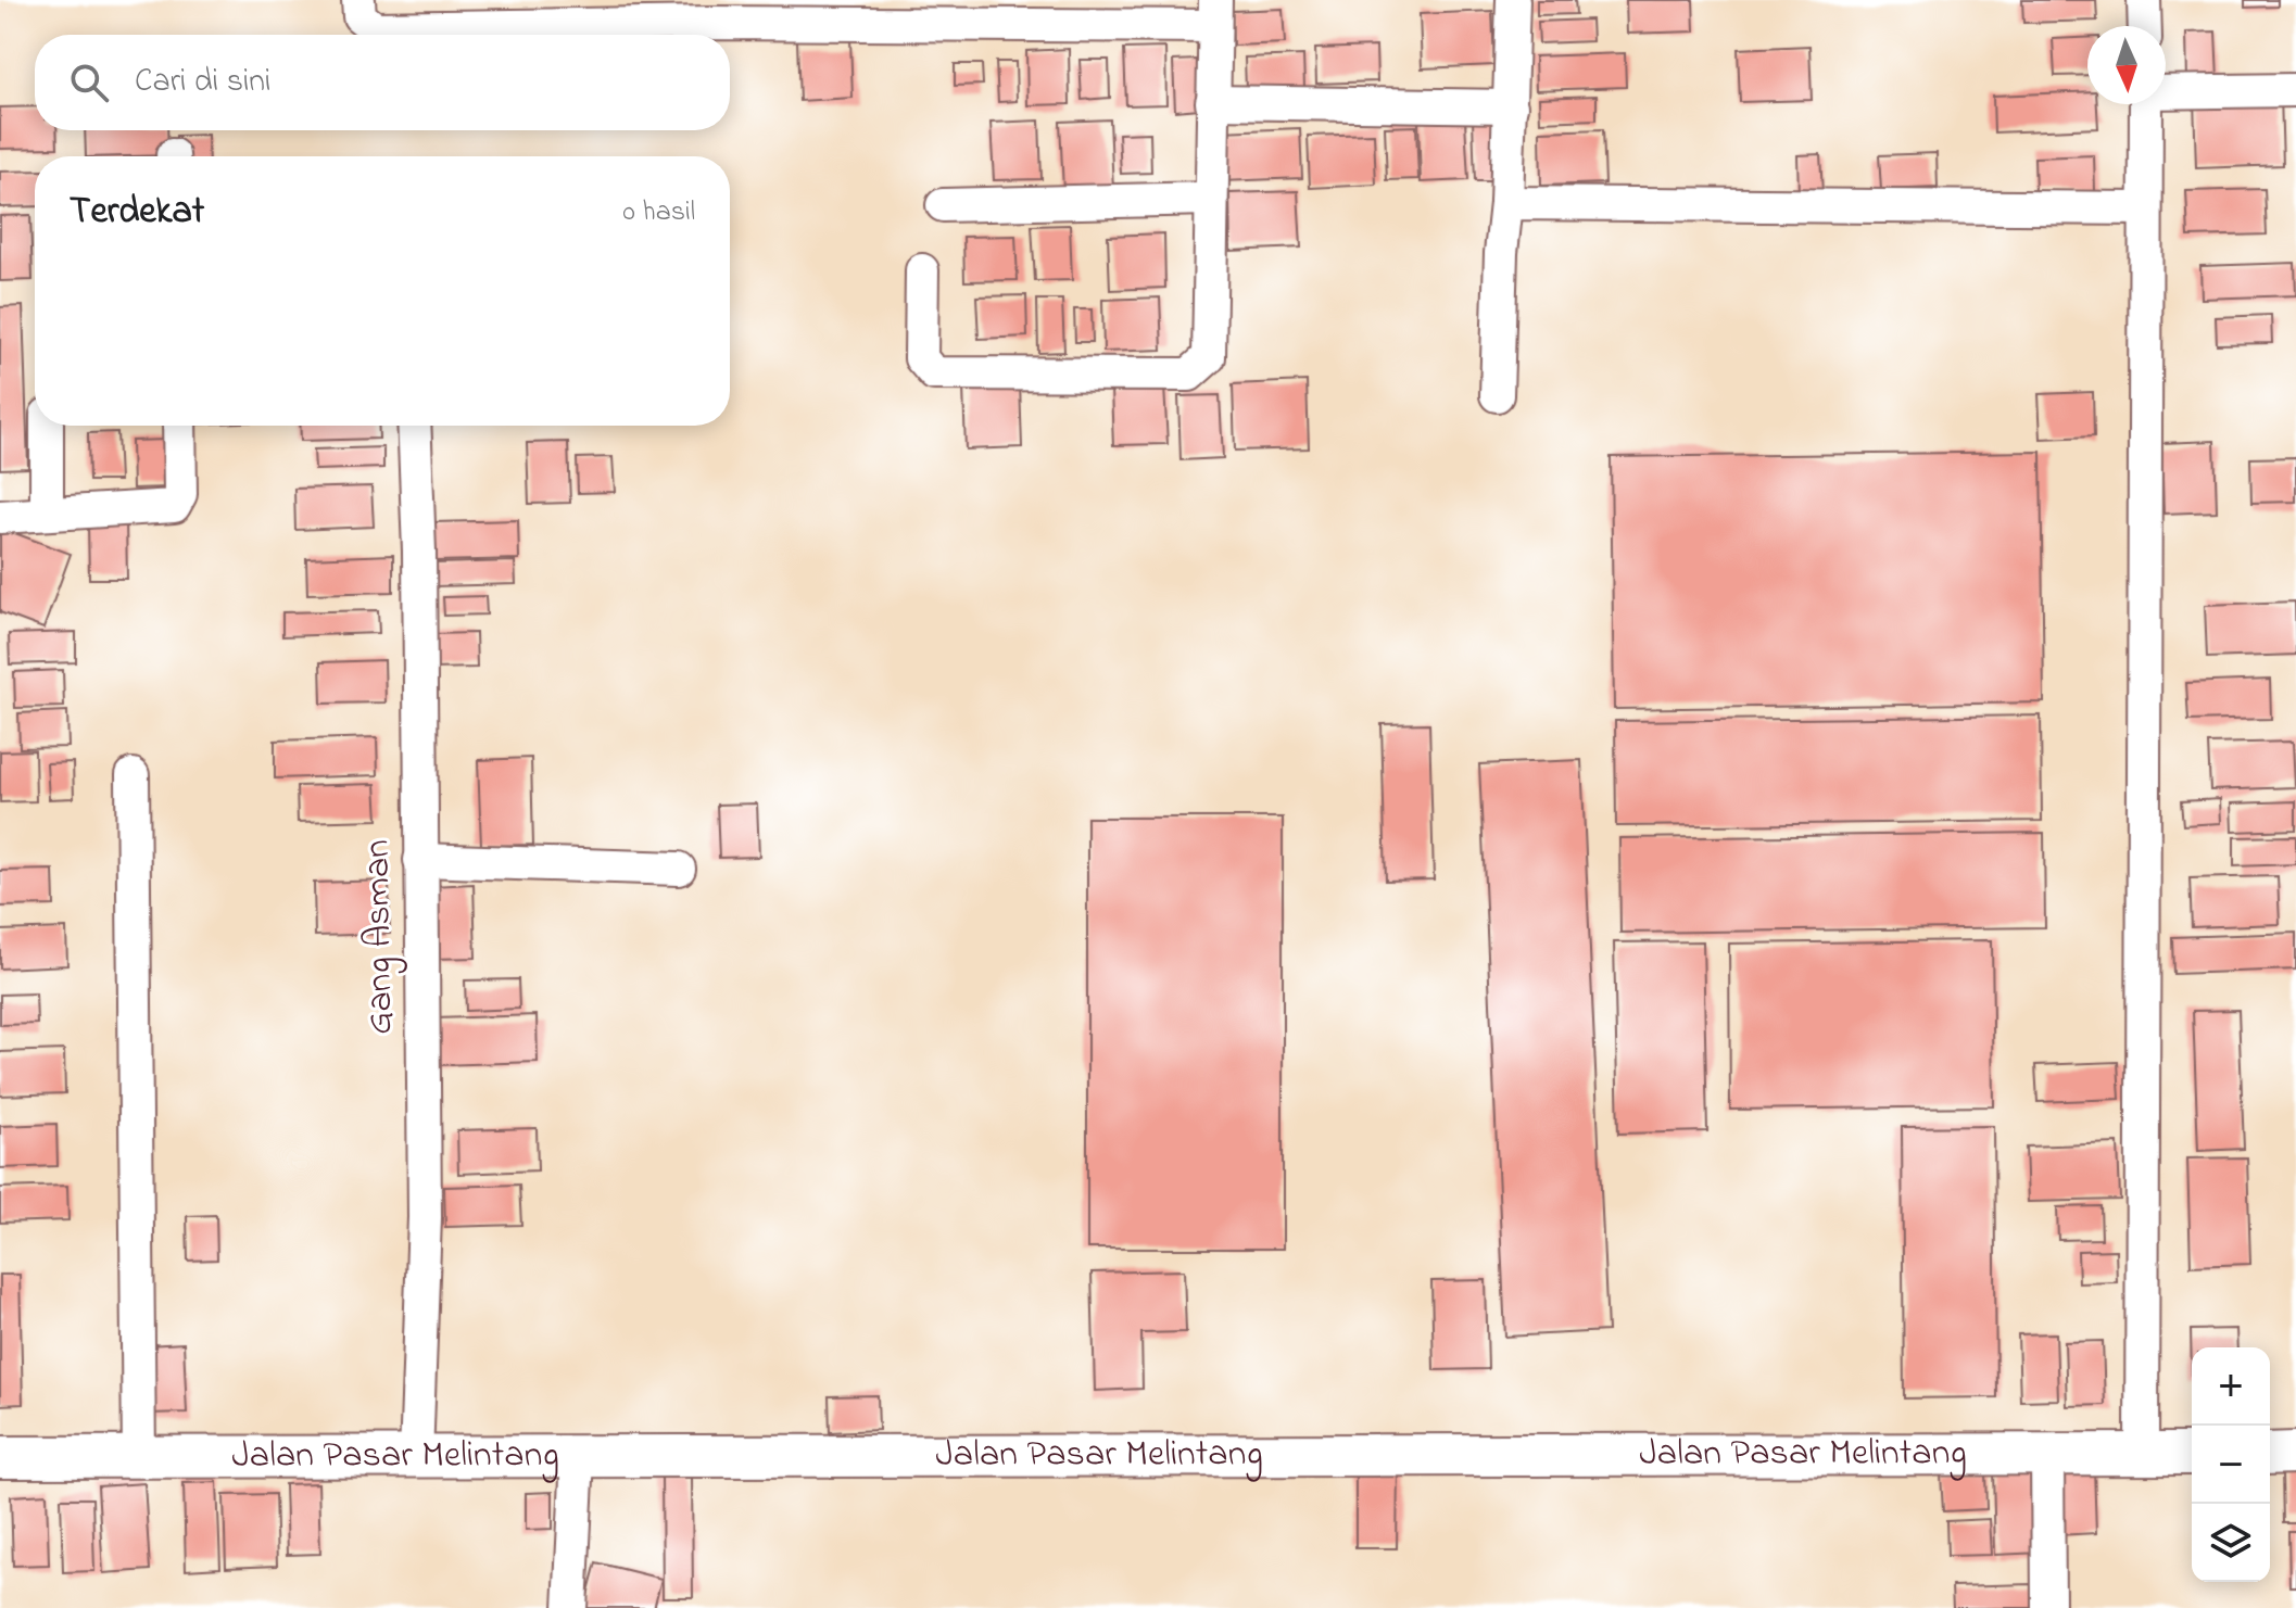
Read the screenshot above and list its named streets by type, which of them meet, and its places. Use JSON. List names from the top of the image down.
{
  "streets": {
    "street": ["Gang Asman", "Jalan Pasar Melintang"]
  },
  "crossings": [
    ["Gang Asman", "Jalan Pasar Melintang"]
  ],
  "north": "bottom",
  "page": {
    "search": "Cari di sini",
    "heading": ["Terdekat", "0 hasil"],
    "map_buttons": ["+", "−"]
  }
}
